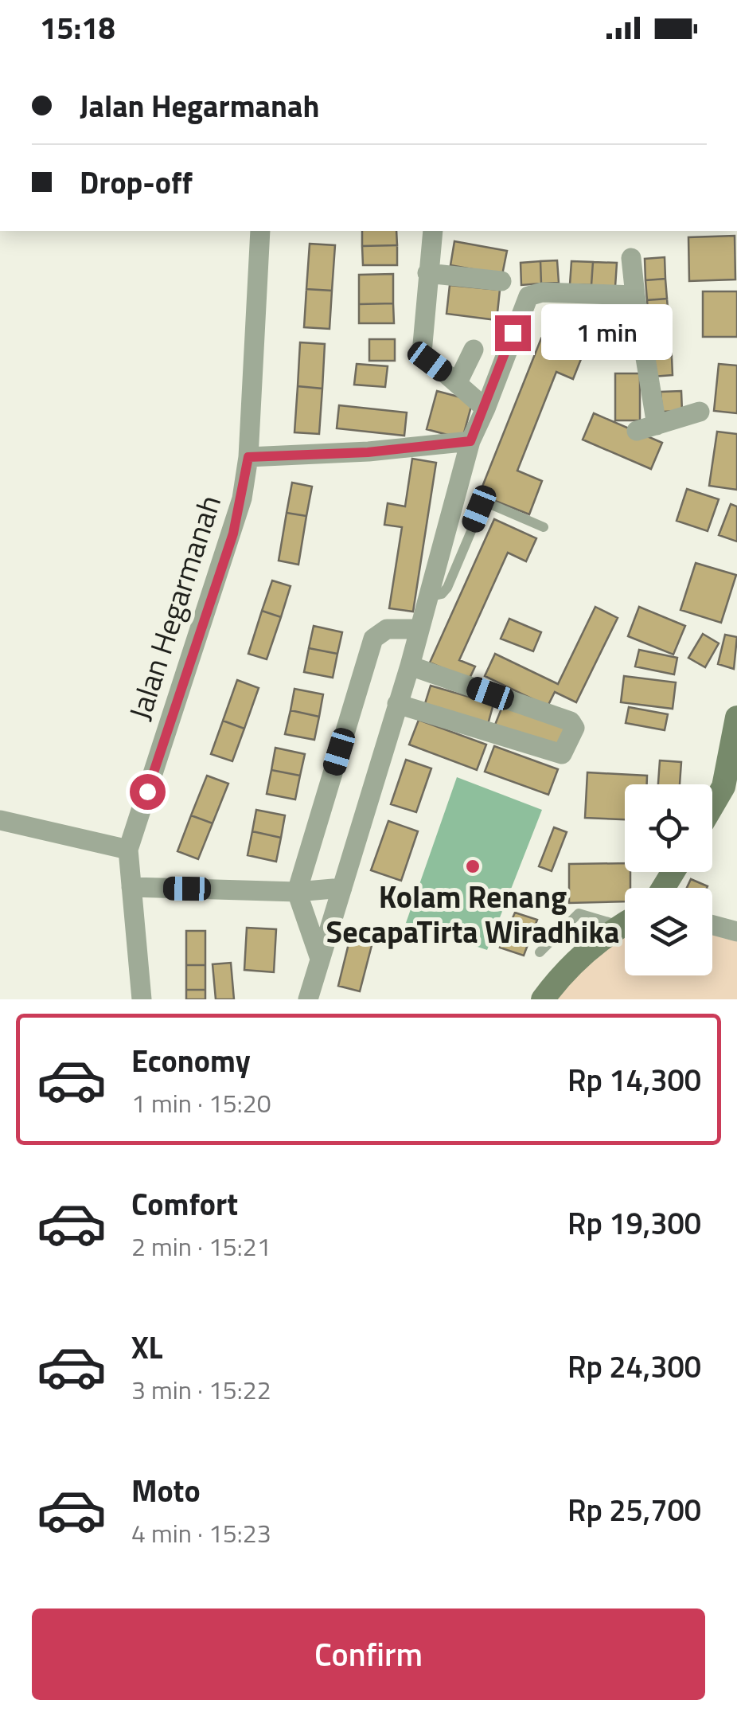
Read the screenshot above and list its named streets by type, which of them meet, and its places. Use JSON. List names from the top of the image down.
{
  "streets": {
    "street": ["Jalan Hegarmanah"]
  },
  "places": ["Kolam Renang SecapaTirta Wiradhika"],
  "page": {
    "status": "15:18",
    "banner": ["Jalan Hegarmanah", "Drop-off"],
    "bubble": "1 min",
    "list": [
      {
        "name": "Economy",
        "note": "1 min · 15:20",
        "value": "Rp 14,300"
      },
      {
        "name": "Comfort",
        "note": "2 min · 15:21",
        "value": "Rp 19,300"
      },
      {
        "name": "XL",
        "note": "3 min · 15:22",
        "value": "Rp 24,300"
      },
      {
        "name": "Moto",
        "note": "4 min · 15:23",
        "value": "Rp 25,700"
      }
    ],
    "buttons": "Confirm"
  }
}
